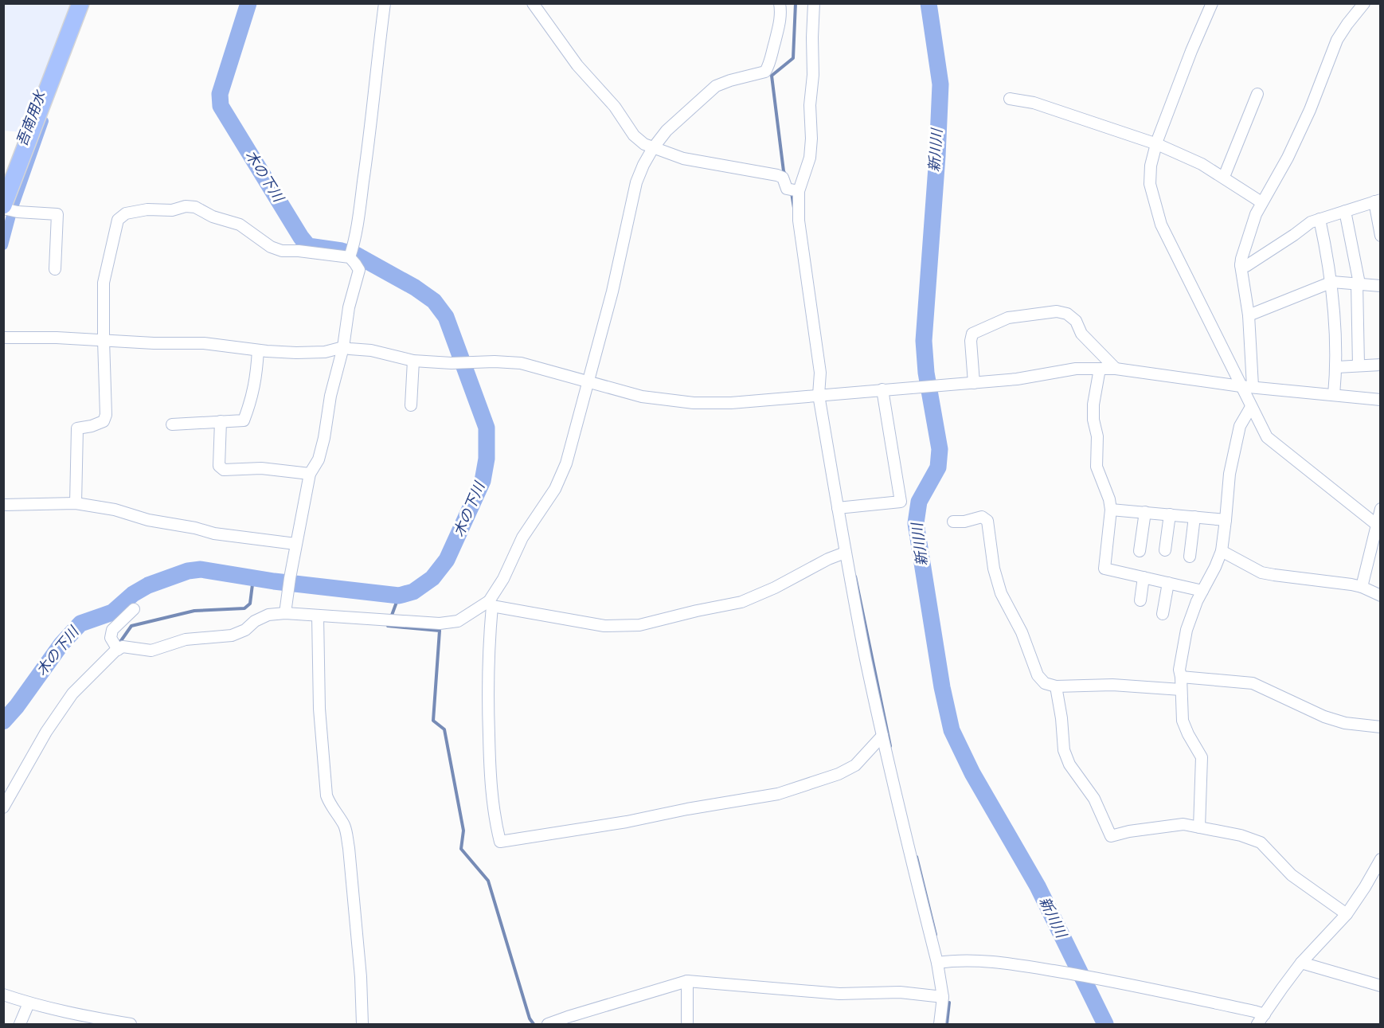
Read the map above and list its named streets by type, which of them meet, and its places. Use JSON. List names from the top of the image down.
{
  "water": ["吾南用水", "新川川", "木の下川"]
}
